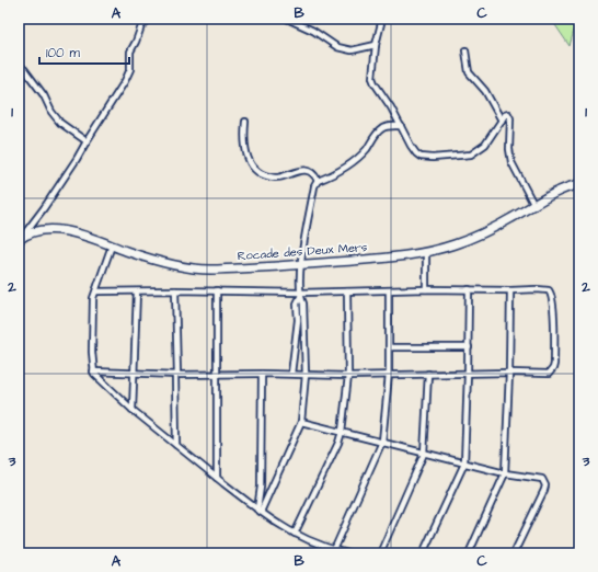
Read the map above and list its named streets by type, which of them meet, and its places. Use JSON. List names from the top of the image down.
{
  "streets": {
    "highway": ["Rocade des Deux Mers"]
  },
  "scale_bar": "100 m",
  "grid": {
    "columns": ["A", "B", "C"],
    "rows": ["1", "2", "3"]
  }
}
